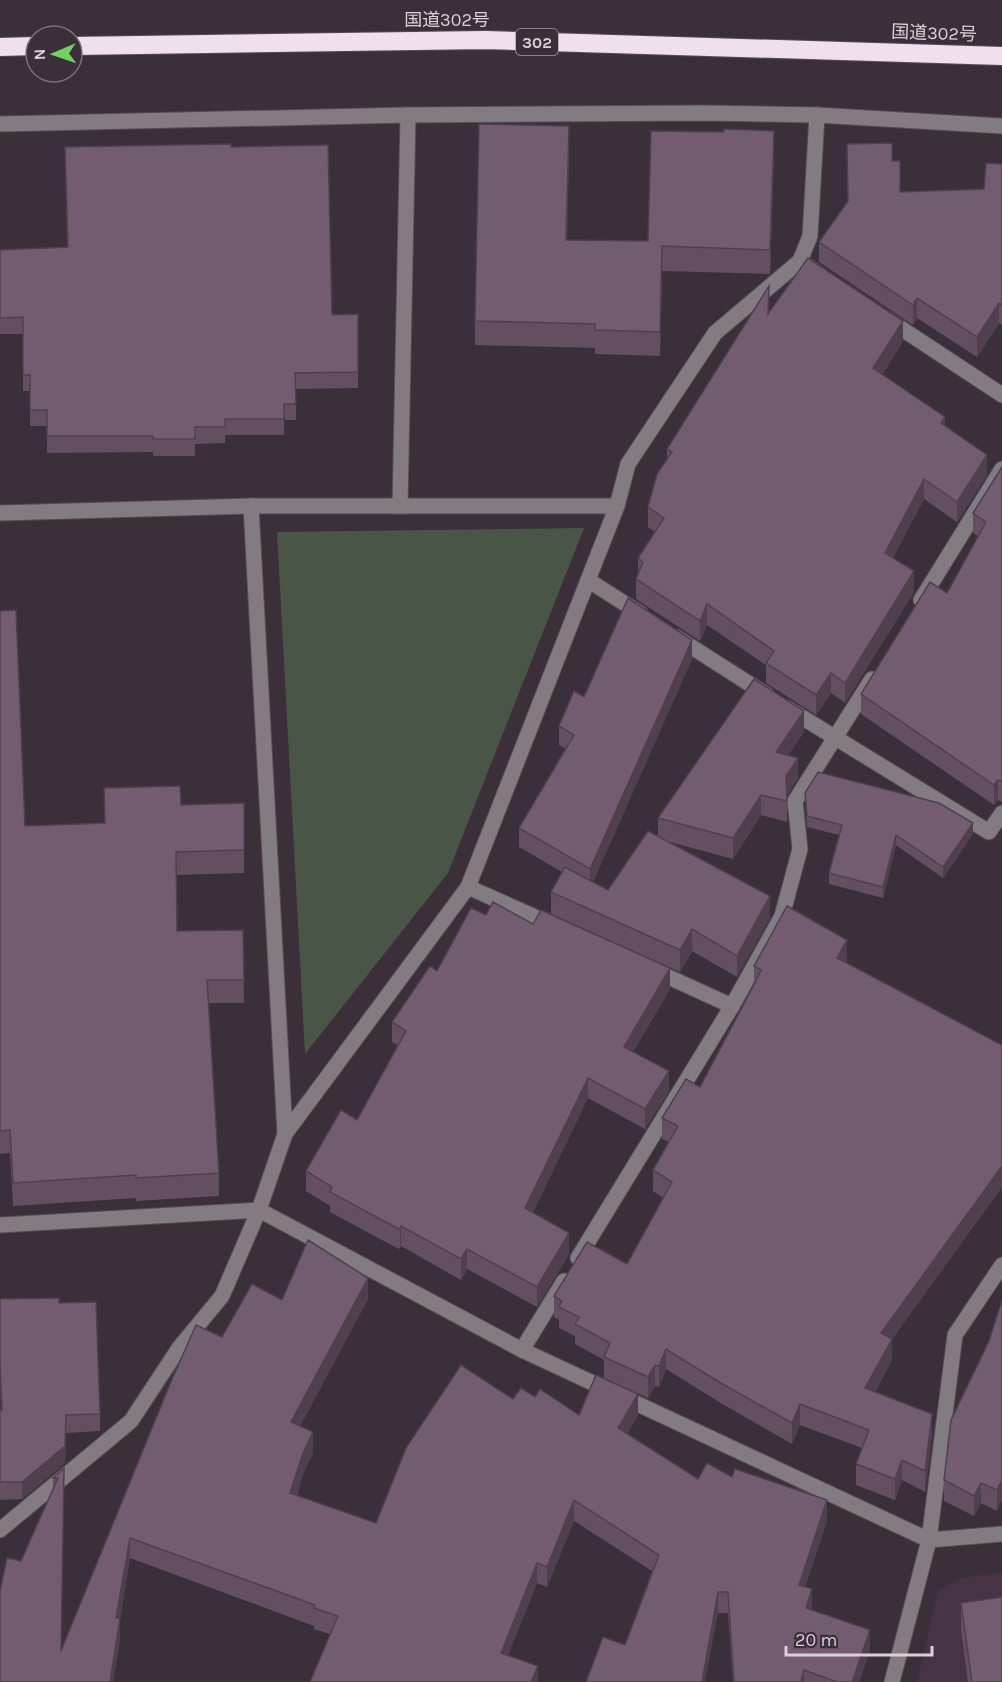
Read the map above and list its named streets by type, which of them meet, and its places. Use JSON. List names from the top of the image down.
{
  "streets": {
    "highway": ["国道302号", "302"]
  },
  "scale_bar": "20 m",
  "north": "left"
}
